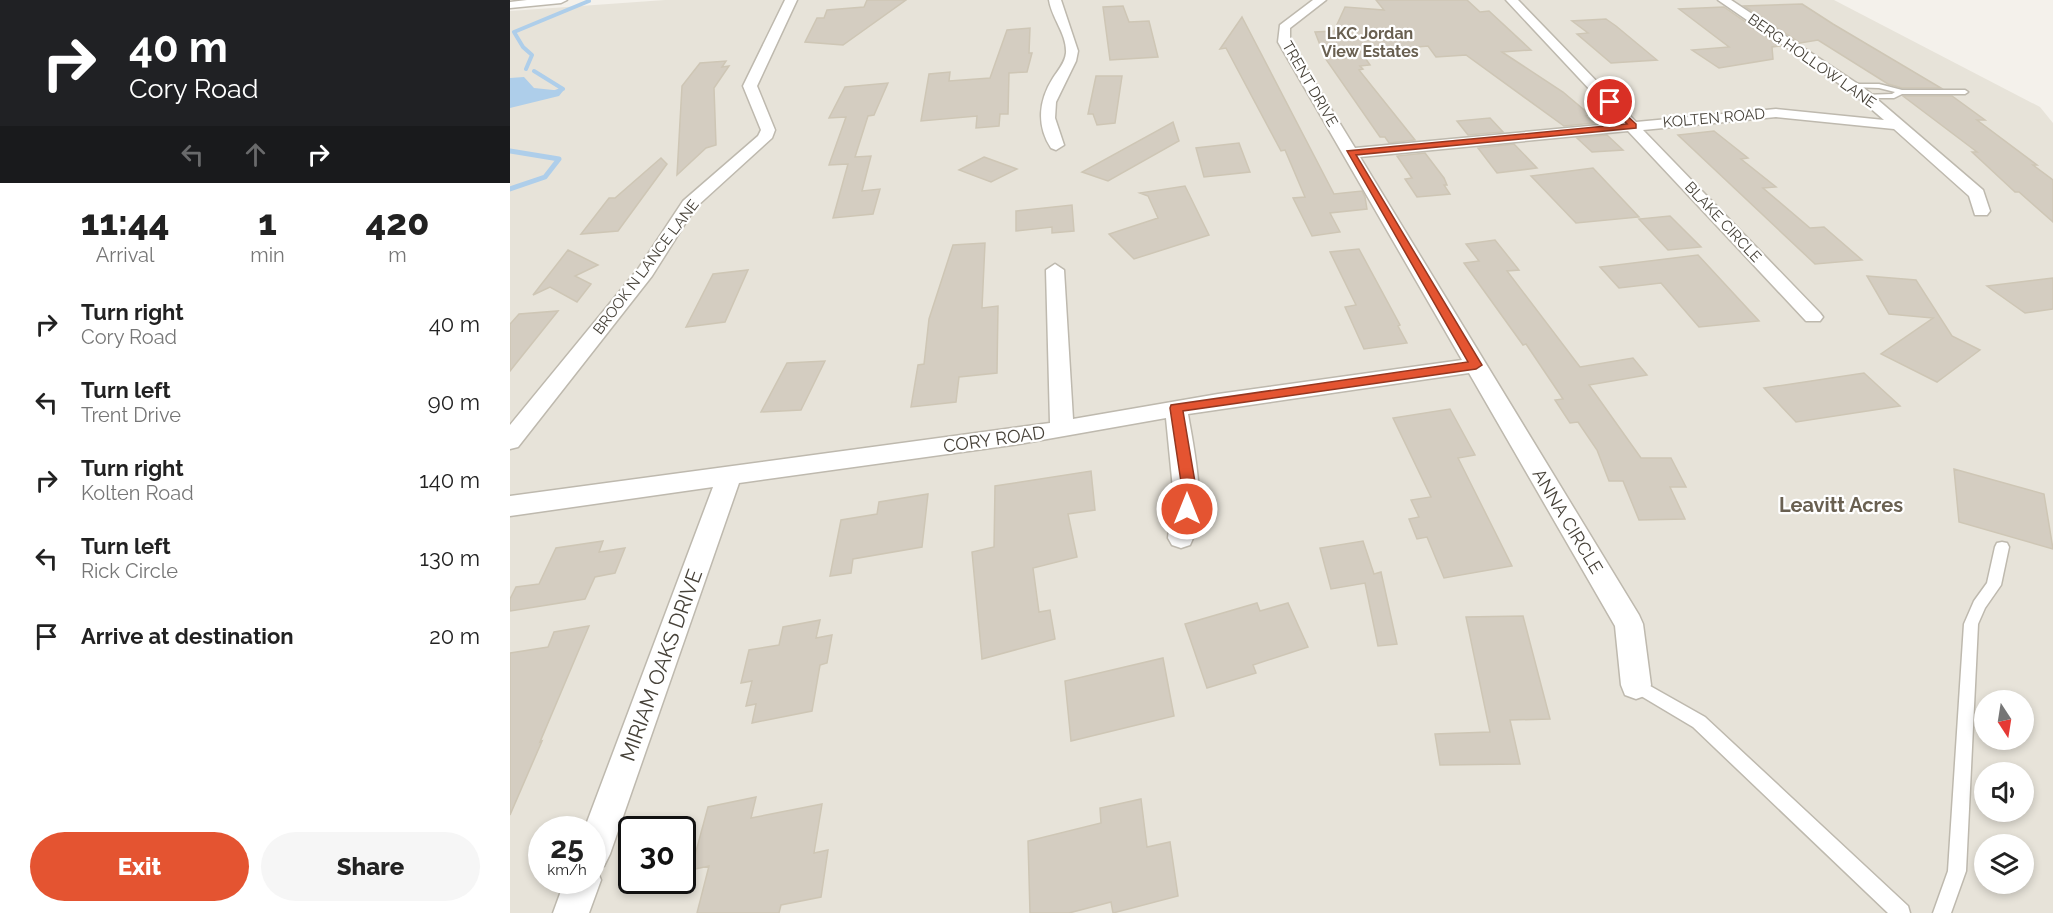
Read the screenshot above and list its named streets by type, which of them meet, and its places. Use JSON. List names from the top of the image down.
{
  "streets": {
    "street": [
      "BERG HOLLOW LANE",
      "TRENT DRIVE",
      "KOLTEN ROAD",
      "BLAKE CIRCLE",
      "BROOK N LANCE LANE",
      "CORY ROAD",
      "ANNA CIRCLE",
      "MIRIAM OAKS DRIVE"
    ]
  },
  "crossings": [
    ["BERG HOLLOW LANE", "KOLTEN ROAD"],
    ["TRENT DRIVE", "KOLTEN ROAD"],
    ["TRENT DRIVE", "CORY ROAD"],
    ["TRENT DRIVE", "ANNA CIRCLE"],
    ["KOLTEN ROAD", "BLAKE CIRCLE"],
    ["CORY ROAD", "ANNA CIRCLE"],
    ["CORY ROAD", "MIRIAM OAKS DRIVE"]
  ],
  "districts": ["LKC Jordan View Estates", "Leavitt Acres"],
  "north": "bottom",
  "page": {
    "turn": ["40 m", "Cory Road"],
    "eta": [
      "11:44",
      "Arrival",
      "1",
      "min",
      "420",
      "m"
    ],
    "list": [
      {
        "name": "Turn right",
        "note": "Cory Road",
        "value": "40 m"
      },
      {
        "name": "Turn left",
        "note": "Trent Drive",
        "value": "90 m"
      },
      {
        "name": "Turn right",
        "note": "Kolten Road",
        "value": "140 m"
      },
      {
        "name": "Turn left",
        "note": "Rick Circle",
        "value": "130 m"
      },
      {
        "name": "Arrive at destination",
        "value": "20 m"
      }
    ],
    "speed": "25 km/h",
    "limit": "30",
    "buttons": ["Exit", "Share"]
  }
}
